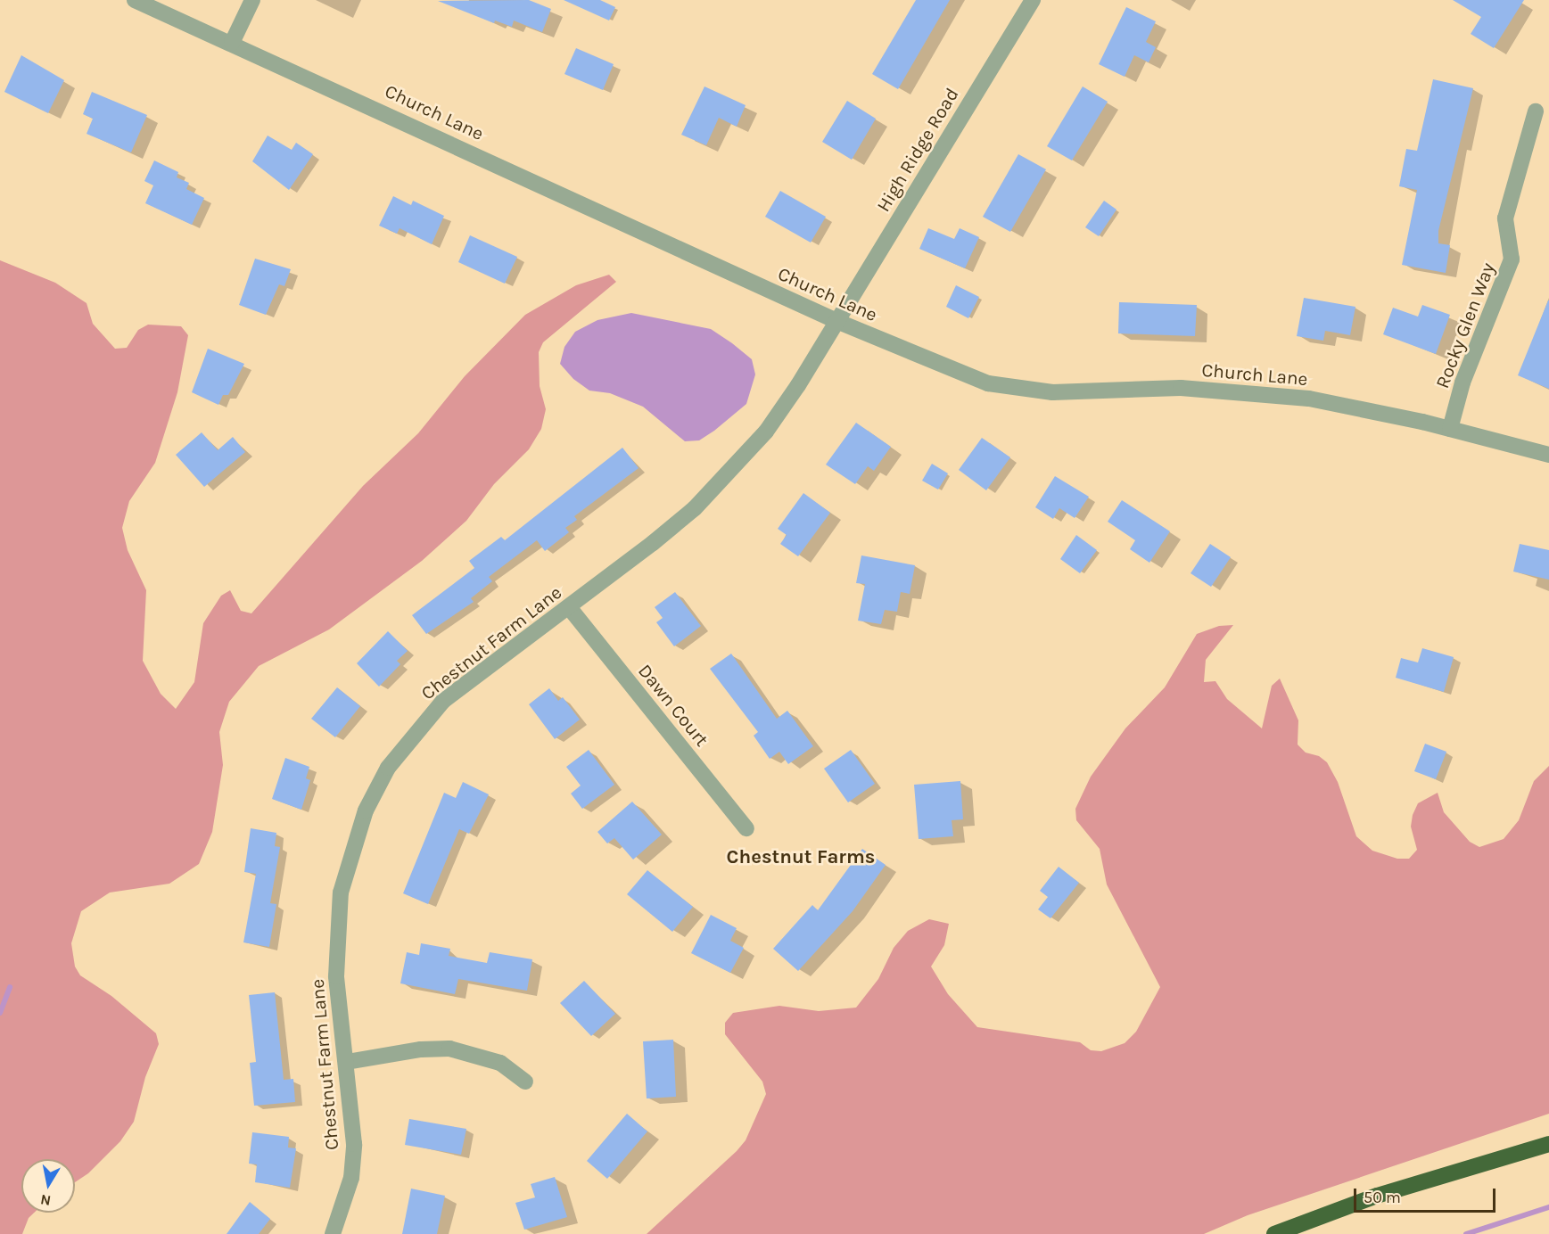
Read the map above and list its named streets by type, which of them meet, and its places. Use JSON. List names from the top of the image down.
{
  "streets": {
    "street": [
      "Church Lane",
      "High Ridge Road",
      "Rocky Glen Way",
      "Chestnut Farm Lane",
      "Dawn Court"
    ]
  },
  "crossings": [
    ["Church Lane", "High Ridge Road"],
    ["Church Lane", "Rocky Glen Way"],
    ["Church Lane", "Chestnut Farm Lane"],
    ["High Ridge Road", "Chestnut Farm Lane"],
    ["Chestnut Farm Lane", "Dawn Court"]
  ],
  "districts": ["Chestnut Farms"],
  "scale_bar": "50 m",
  "north": "bottom"
}
